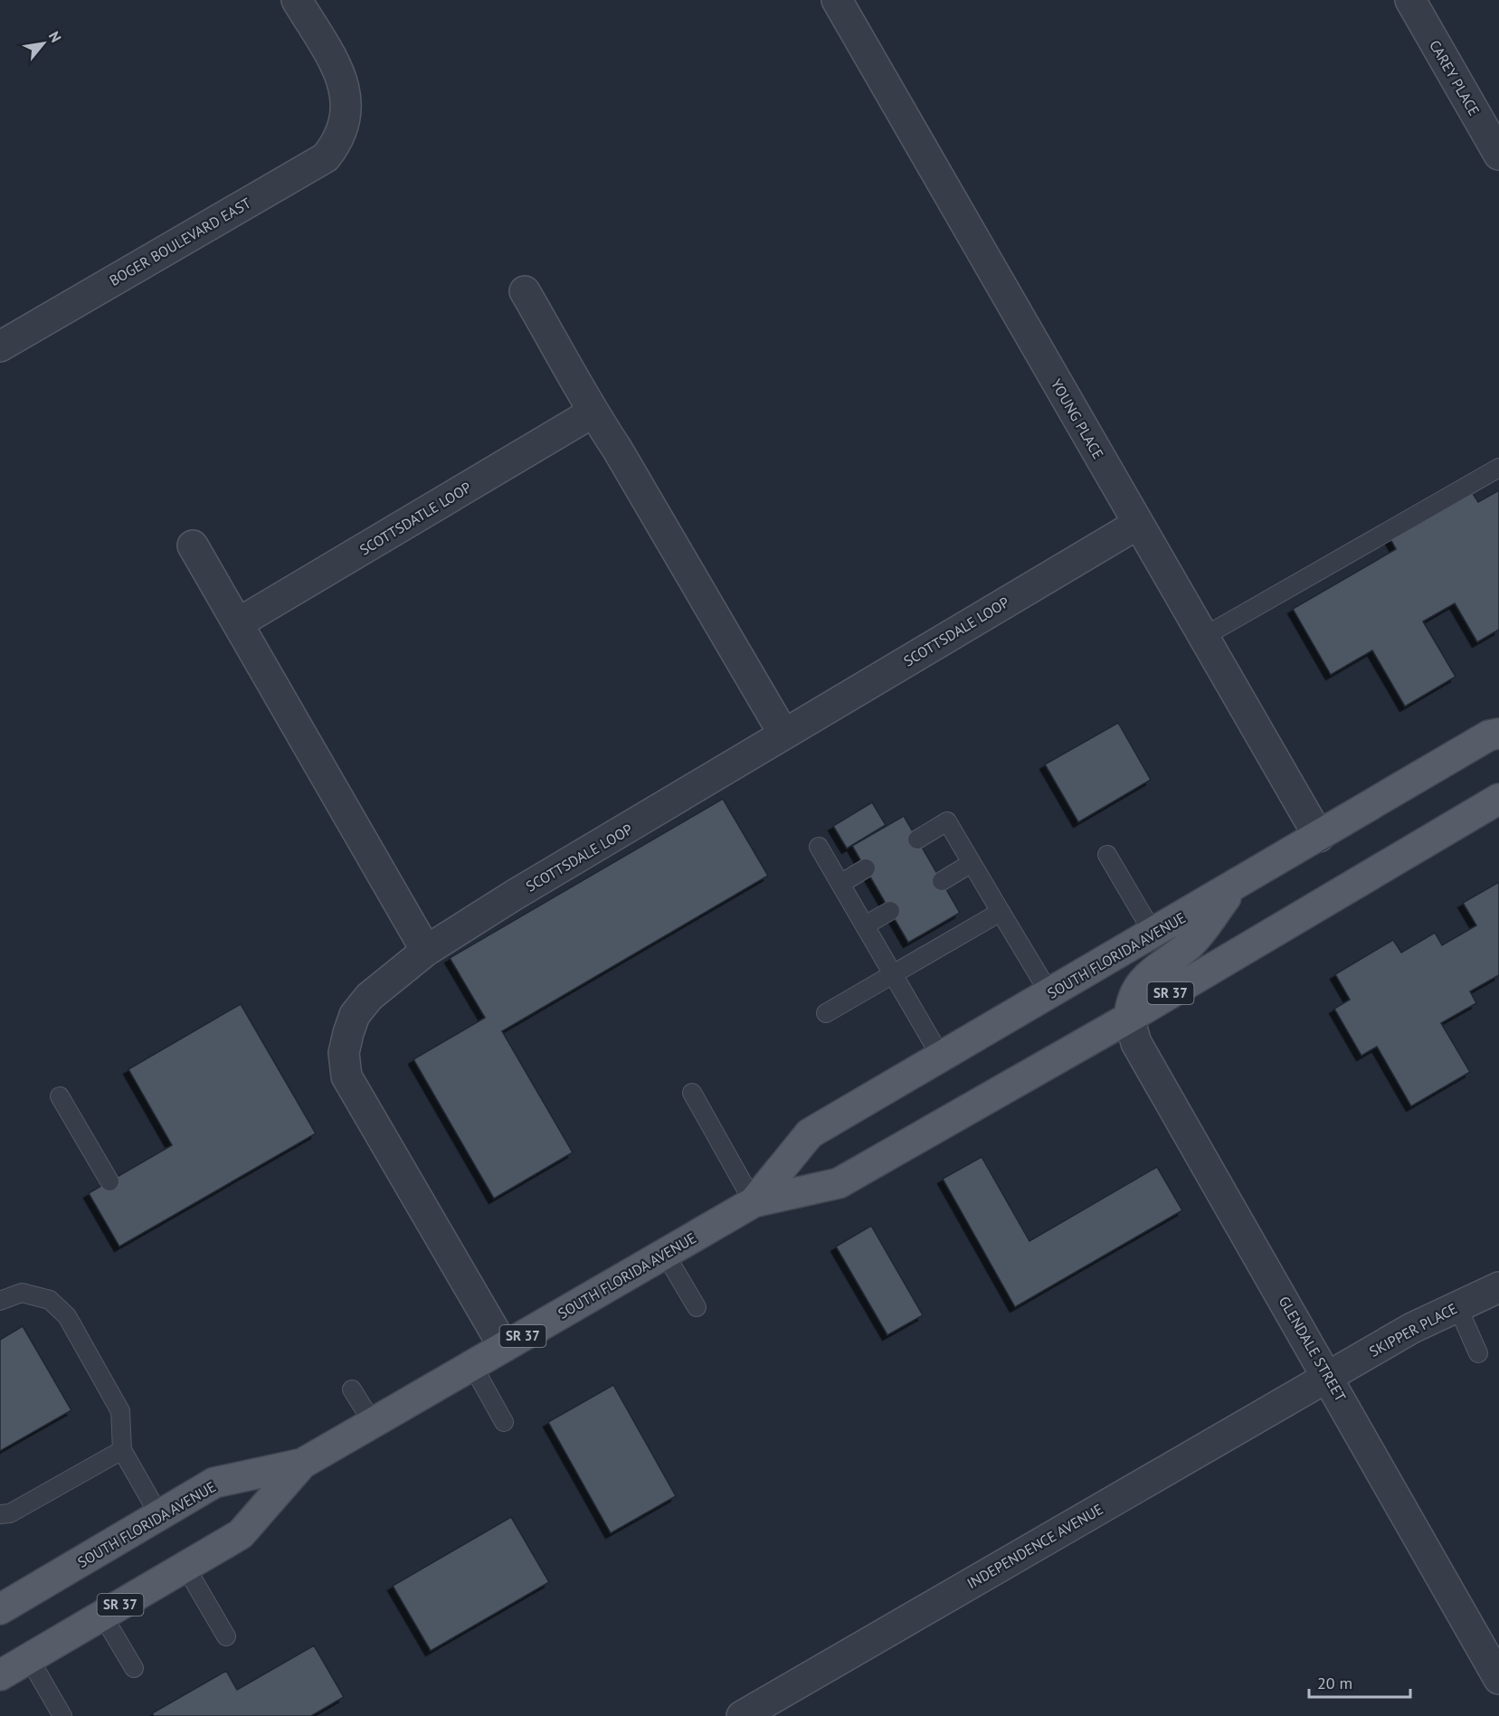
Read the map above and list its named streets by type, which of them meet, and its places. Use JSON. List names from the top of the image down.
{
  "streets": {
    "main road": ["SOUTH FLORIDA AVENUE", "SR 37"],
    "street": [
      "CAREY PLACE",
      "BOGER BOULEVARD EAST",
      "YOUNG PLACE",
      "SCOTTSDATLE LOOP",
      "SCOTTSDALE LOOP",
      "SKIPPER PLACE",
      "GLENDALE STREET",
      "INDEPENDENCE AVENUE"
    ]
  },
  "crossings": [
    ["YOUNG PLACE", "SCOTTSDALE LOOP"],
    ["YOUNG PLACE", "SOUTH FLORIDA AVENUE"],
    ["SCOTTSDALE LOOP", "SOUTH FLORIDA AVENUE"],
    ["SOUTH FLORIDA AVENUE", "GLENDALE STREET"],
    ["SKIPPER PLACE", "GLENDALE STREET"],
    ["SKIPPER PLACE", "INDEPENDENCE AVENUE"],
    ["GLENDALE STREET", "INDEPENDENCE AVENUE"]
  ],
  "scale_bar": "20 m",
  "north": "top right"
}
